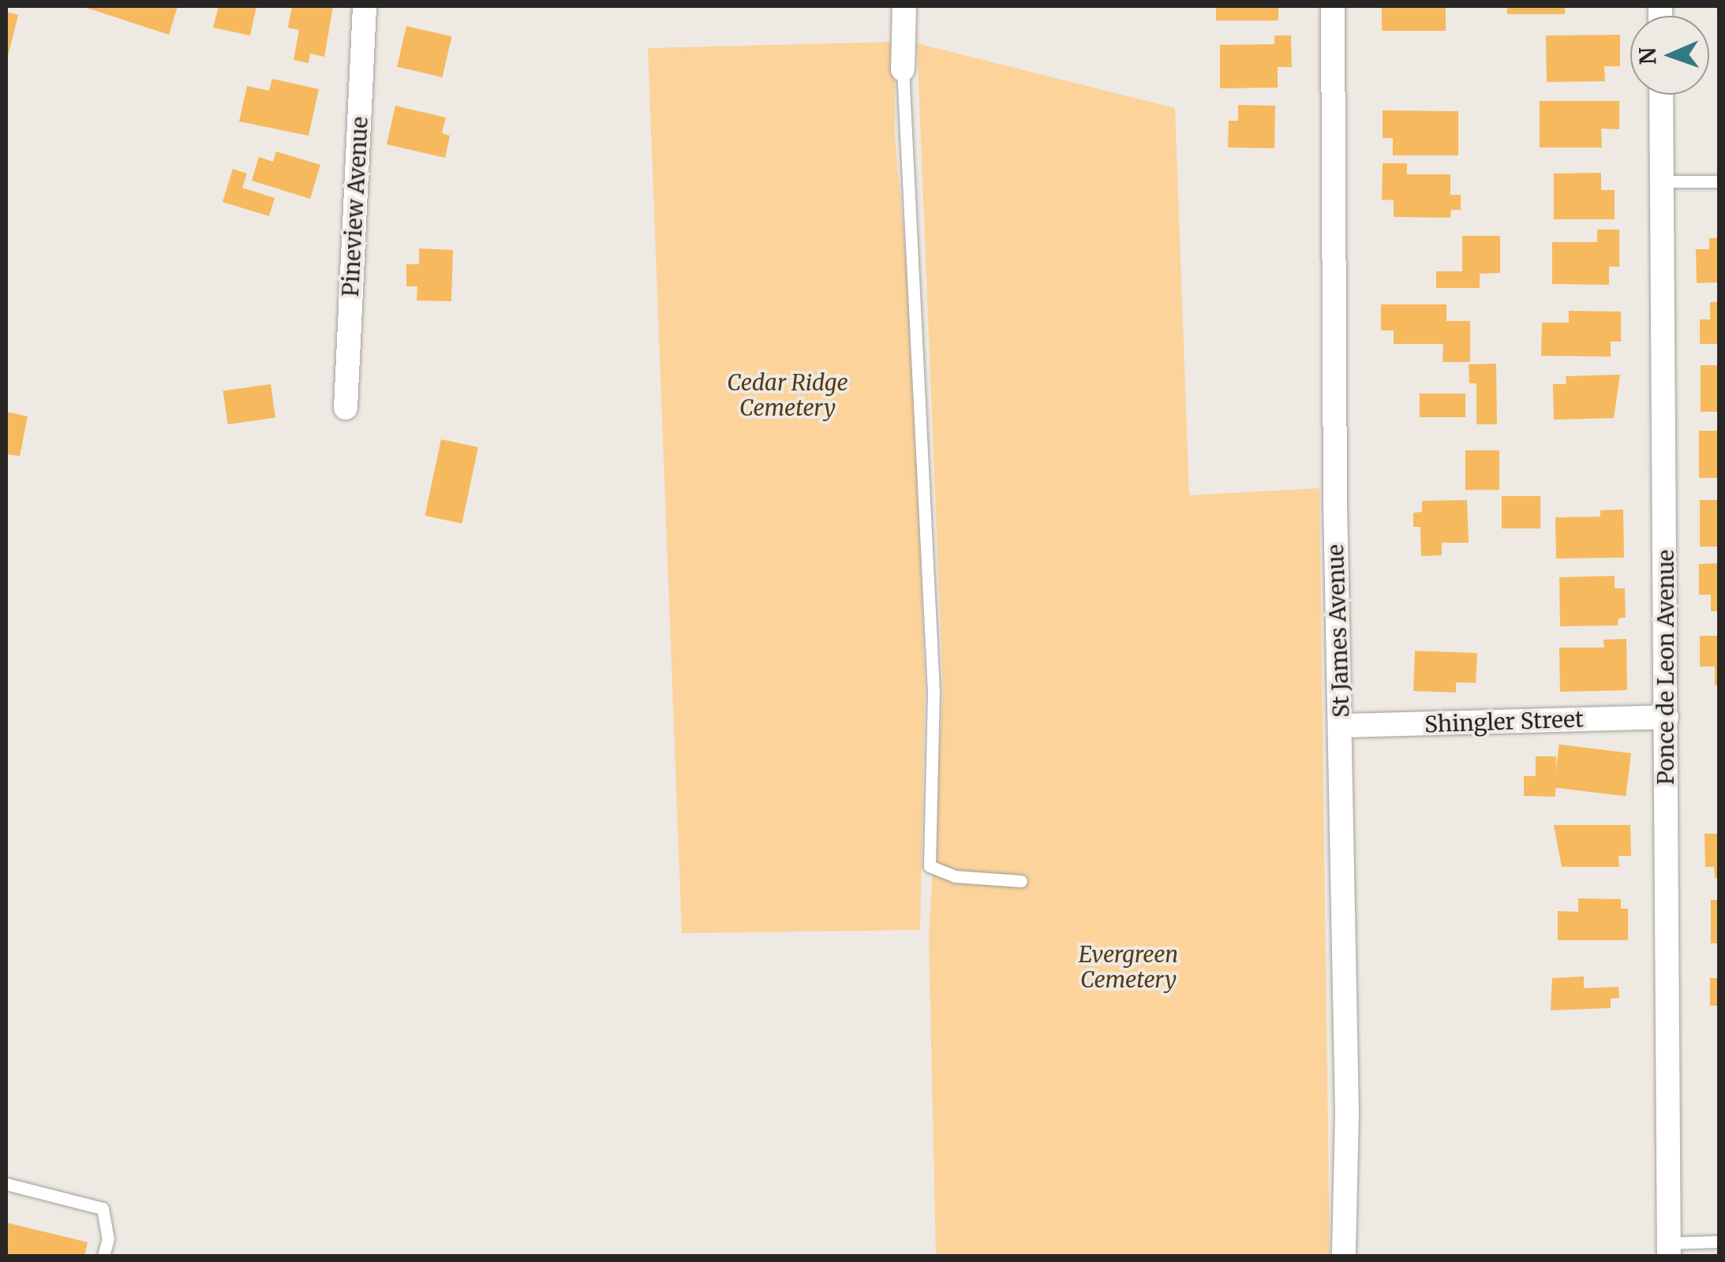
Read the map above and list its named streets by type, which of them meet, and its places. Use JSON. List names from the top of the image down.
{
  "streets": {
    "street": [
      "Pineview Avenue",
      "St James Avenue",
      "Ponce de Leon Avenue",
      "Shingler Street"
    ]
  },
  "crossings": [
    ["St James Avenue", "Shingler Street"],
    ["Ponce de Leon Avenue", "Shingler Street"]
  ],
  "parks": ["Cedar Ridge Cemetery", "Evergreen Cemetery"],
  "north": "left"
}
